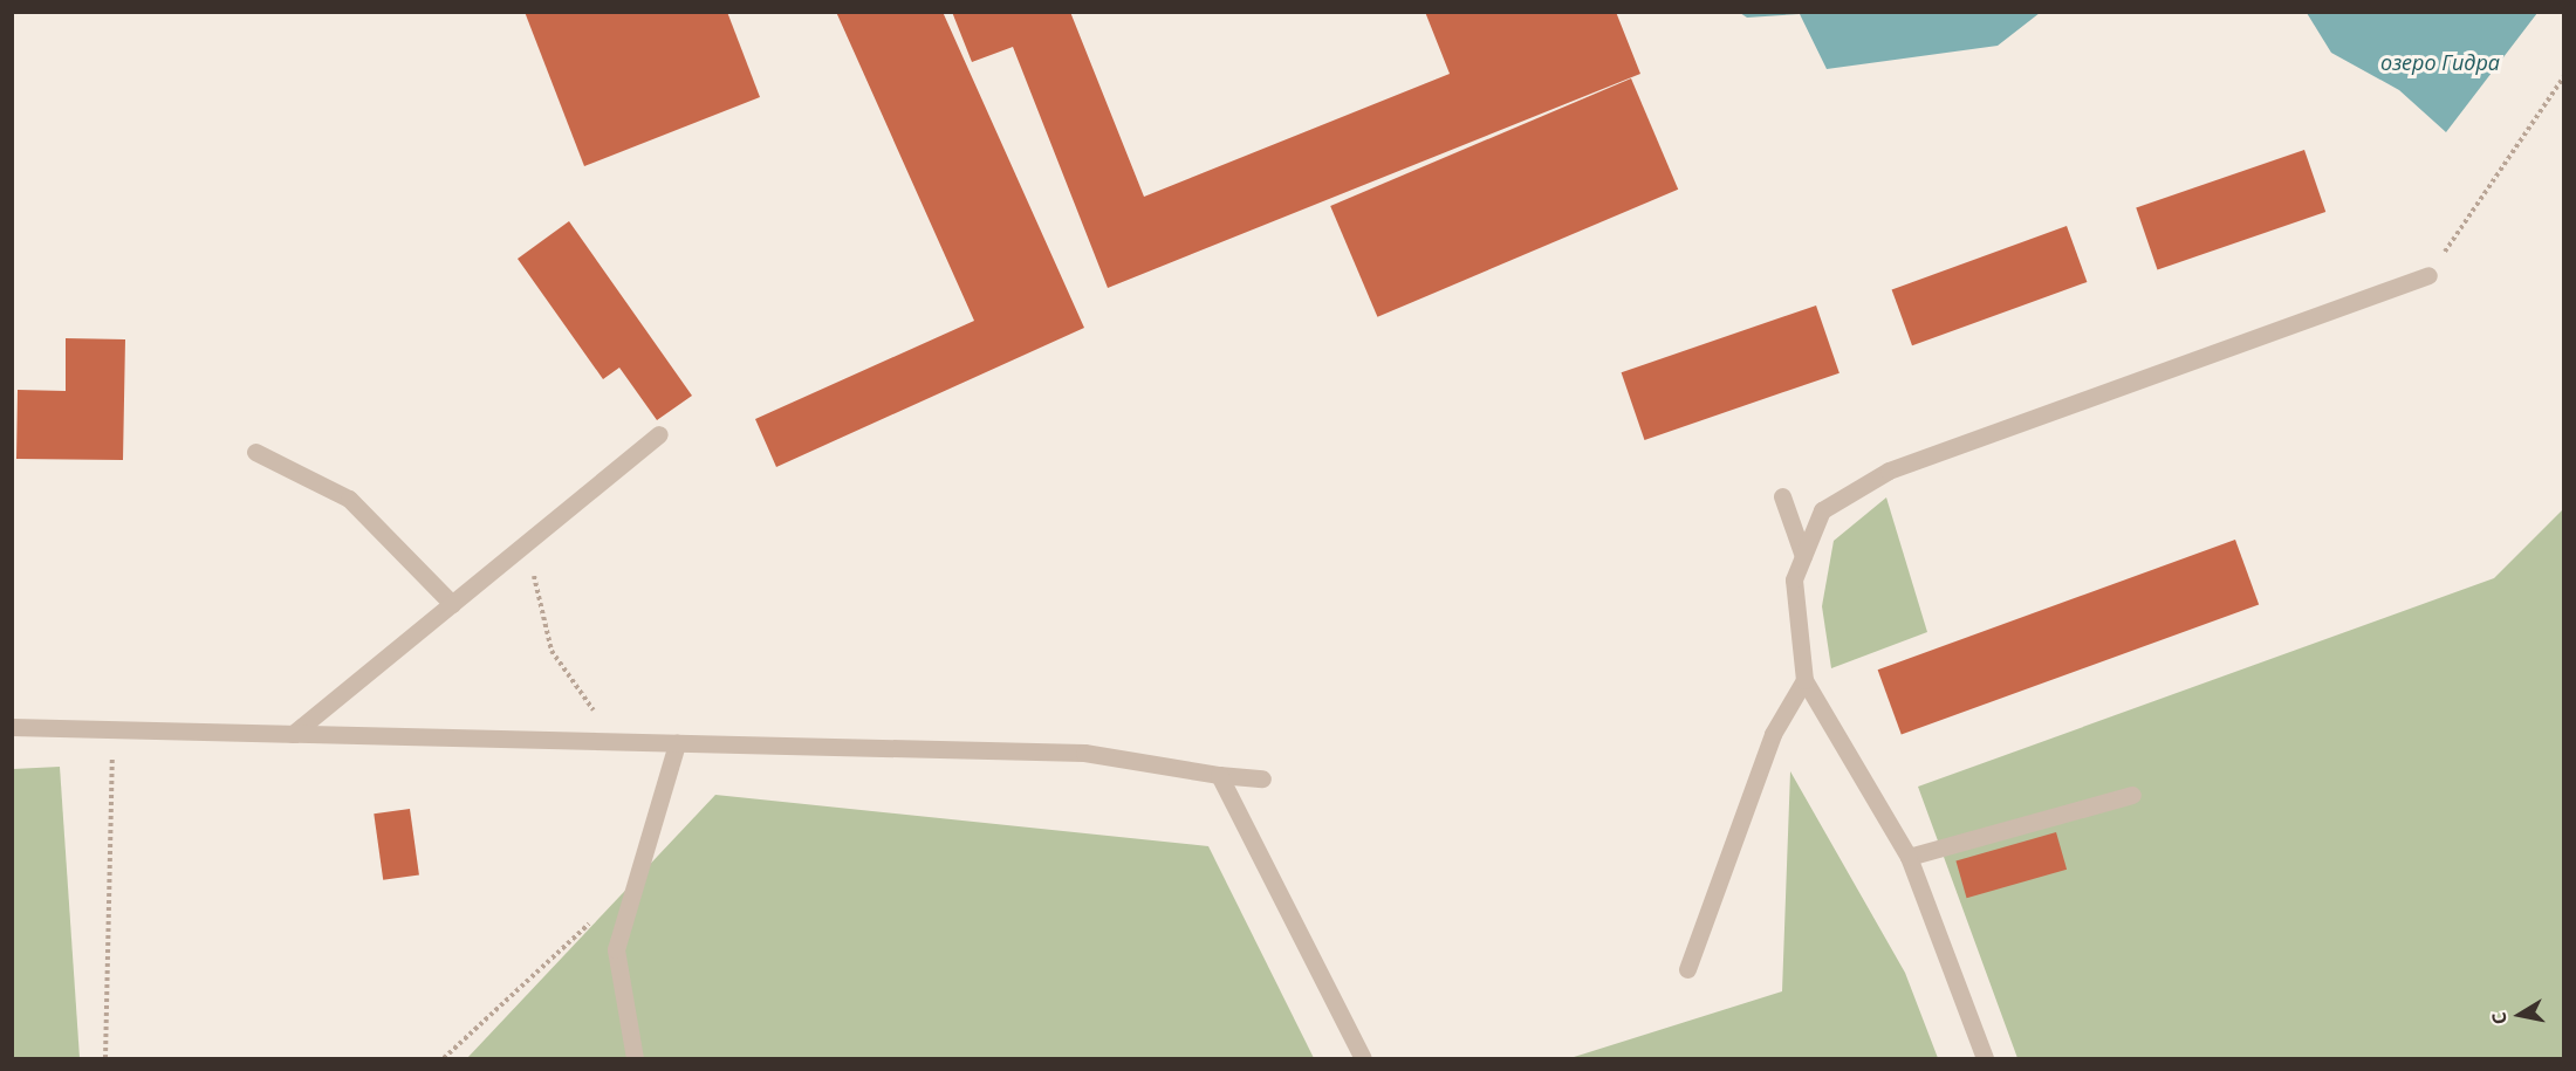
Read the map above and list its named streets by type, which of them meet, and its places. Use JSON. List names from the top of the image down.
{
  "water": ["озеро Гидра"],
  "north": "left"
}
